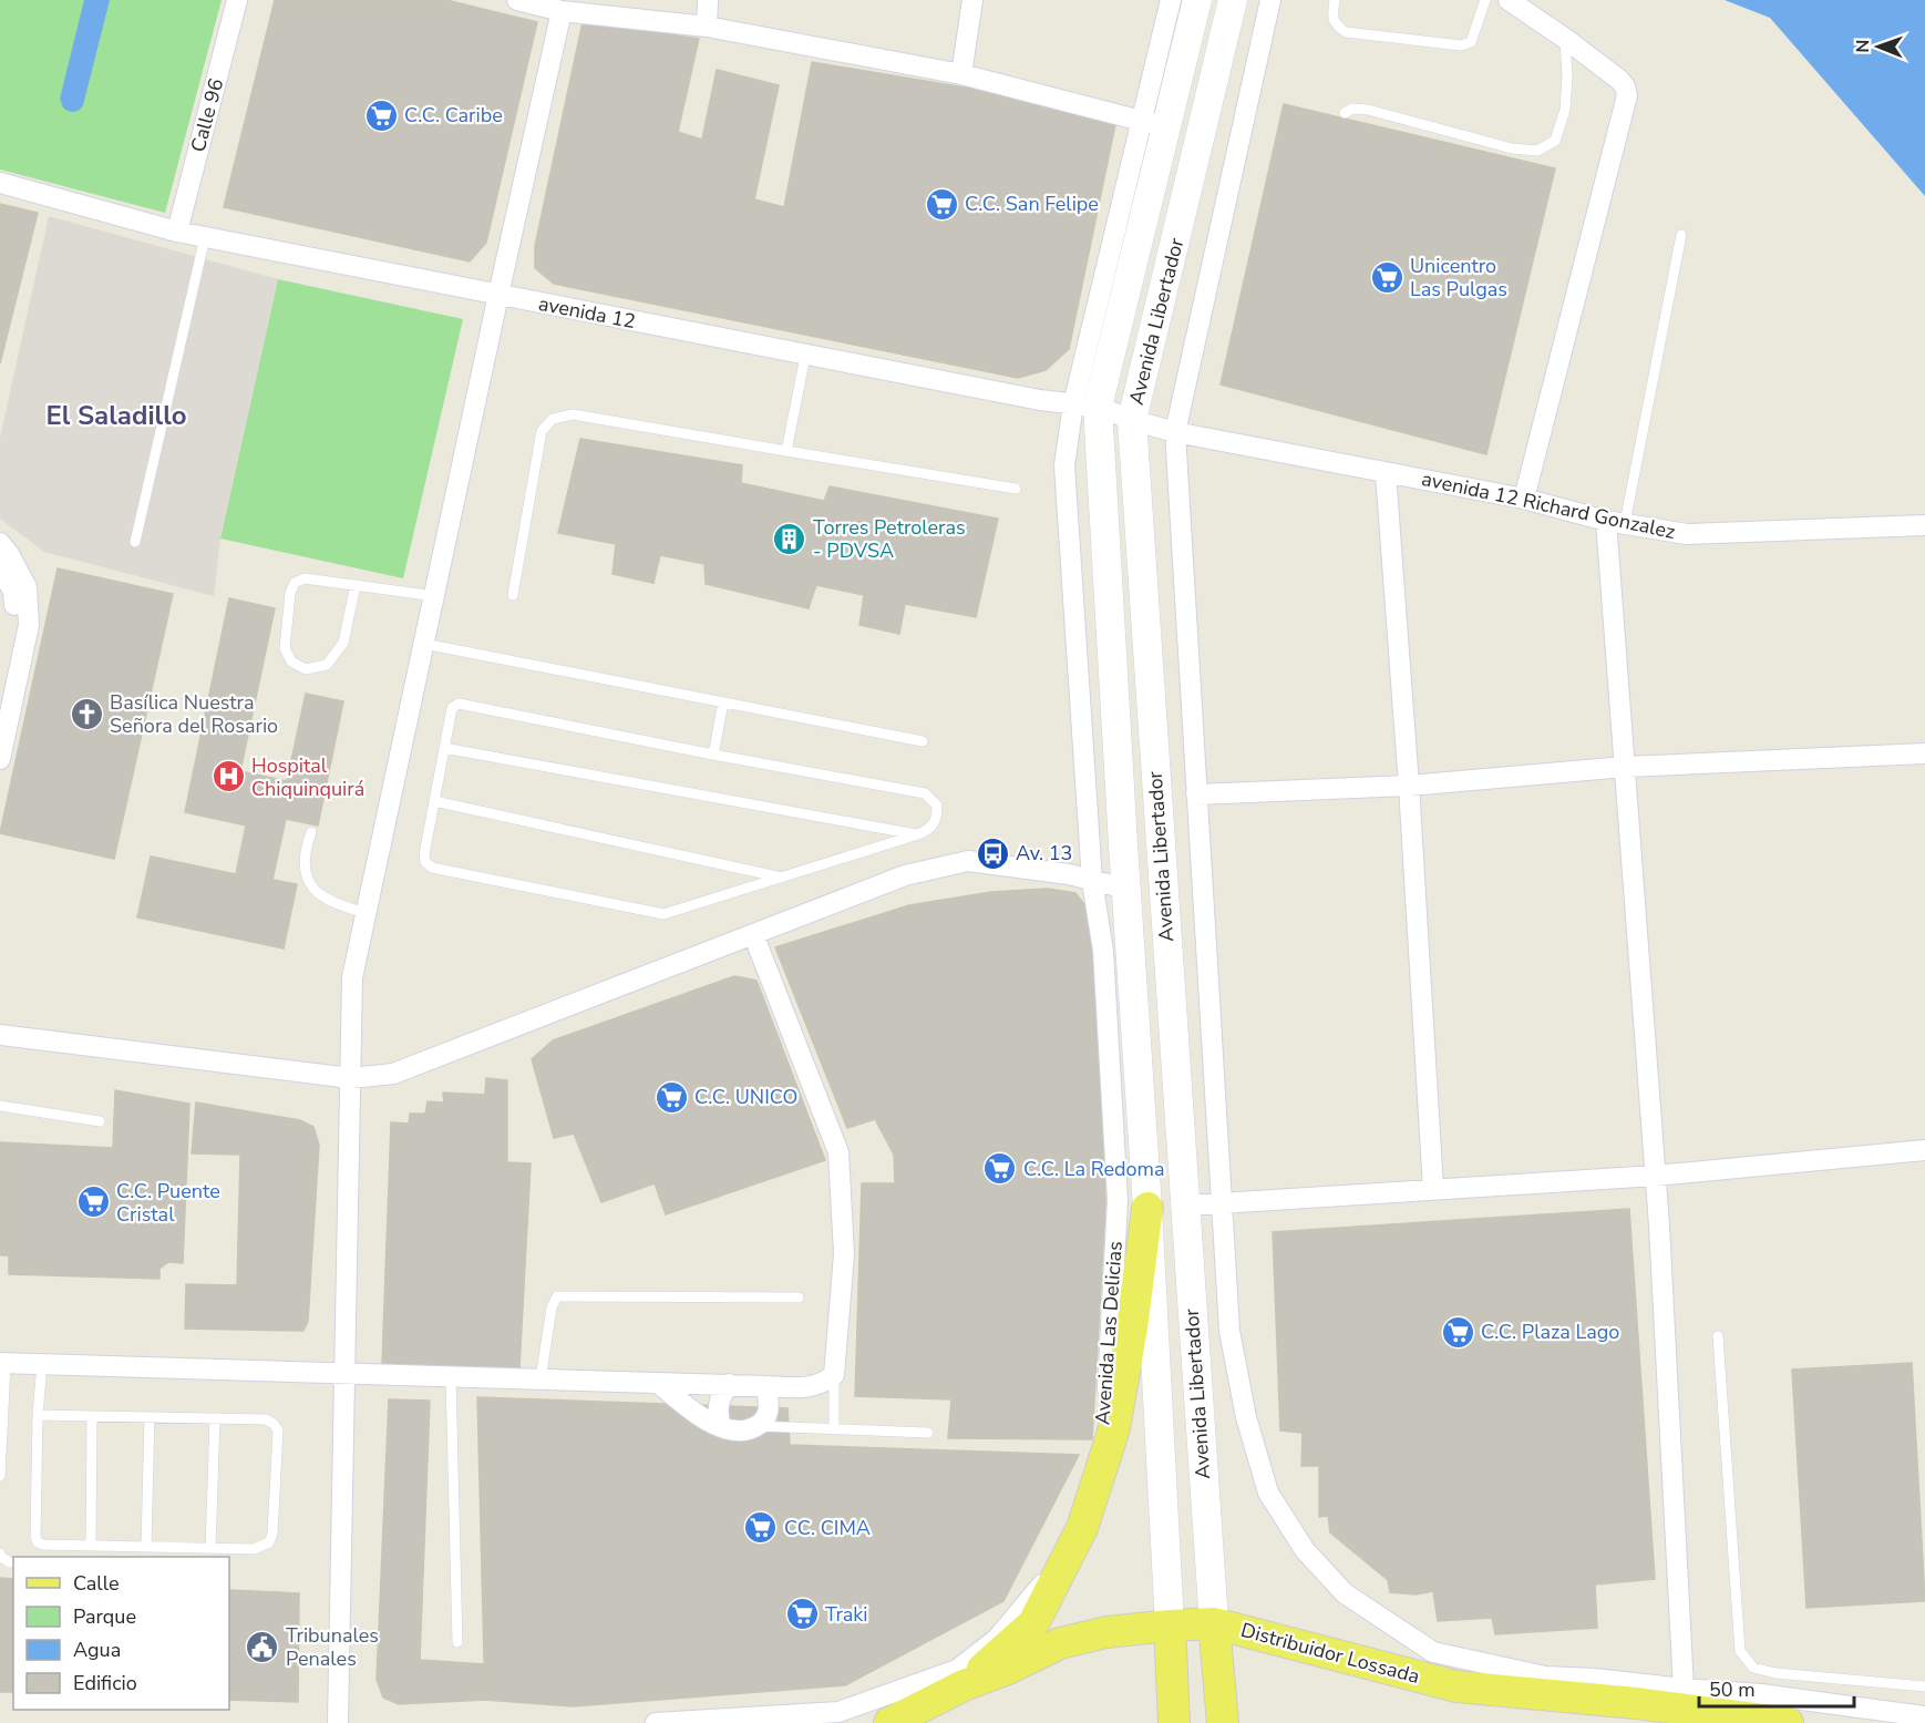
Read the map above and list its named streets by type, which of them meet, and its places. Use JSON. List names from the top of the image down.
{
  "streets": {
    "main road": ["Avenida Libertador", "Distribuidor Lossada"],
    "street": [
      "Calle 96",
      "avenida 12",
      "avenida 12 Richard Gonzalez",
      "Avenida Las Delicias"
    ]
  },
  "crossings": [
    ["Calle 96", "avenida 12"],
    ["avenida 12", "Avenida Libertador"],
    ["avenida 12", "avenida 12 Richard Gonzalez"],
    ["avenida 12", "Avenida Las Delicias"],
    ["Avenida Libertador", "Avenida Las Delicias"],
    ["Avenida Libertador", "Distribuidor Lossada"]
  ],
  "districts": ["El Saladillo"],
  "places": {
    "supermarket": [
      "C.C. Caribe",
      "C.C. San Felipe",
      "Unicentro Las Pulgas",
      "C.C. UNICO",
      "C.C. La Redoma",
      "C.C. Puente Cristal",
      "C.C. Plaza Lago",
      "CC. CIMA",
      "Traki"
    ],
    "building": ["Torres Petroleras - PDVSA"],
    "church": ["Basílica Nuestra Señora del Rosario"],
    "hospital": ["Hospital Chiquinquirá"],
    "bus stop": ["Av. 13"],
    "public building": ["Tribunales Penales"]
  },
  "legend": [
    "Calle",
    "Parque",
    "Agua",
    "Edificio"
  ],
  "scale_bar": "50 m",
  "north": "left"
}
